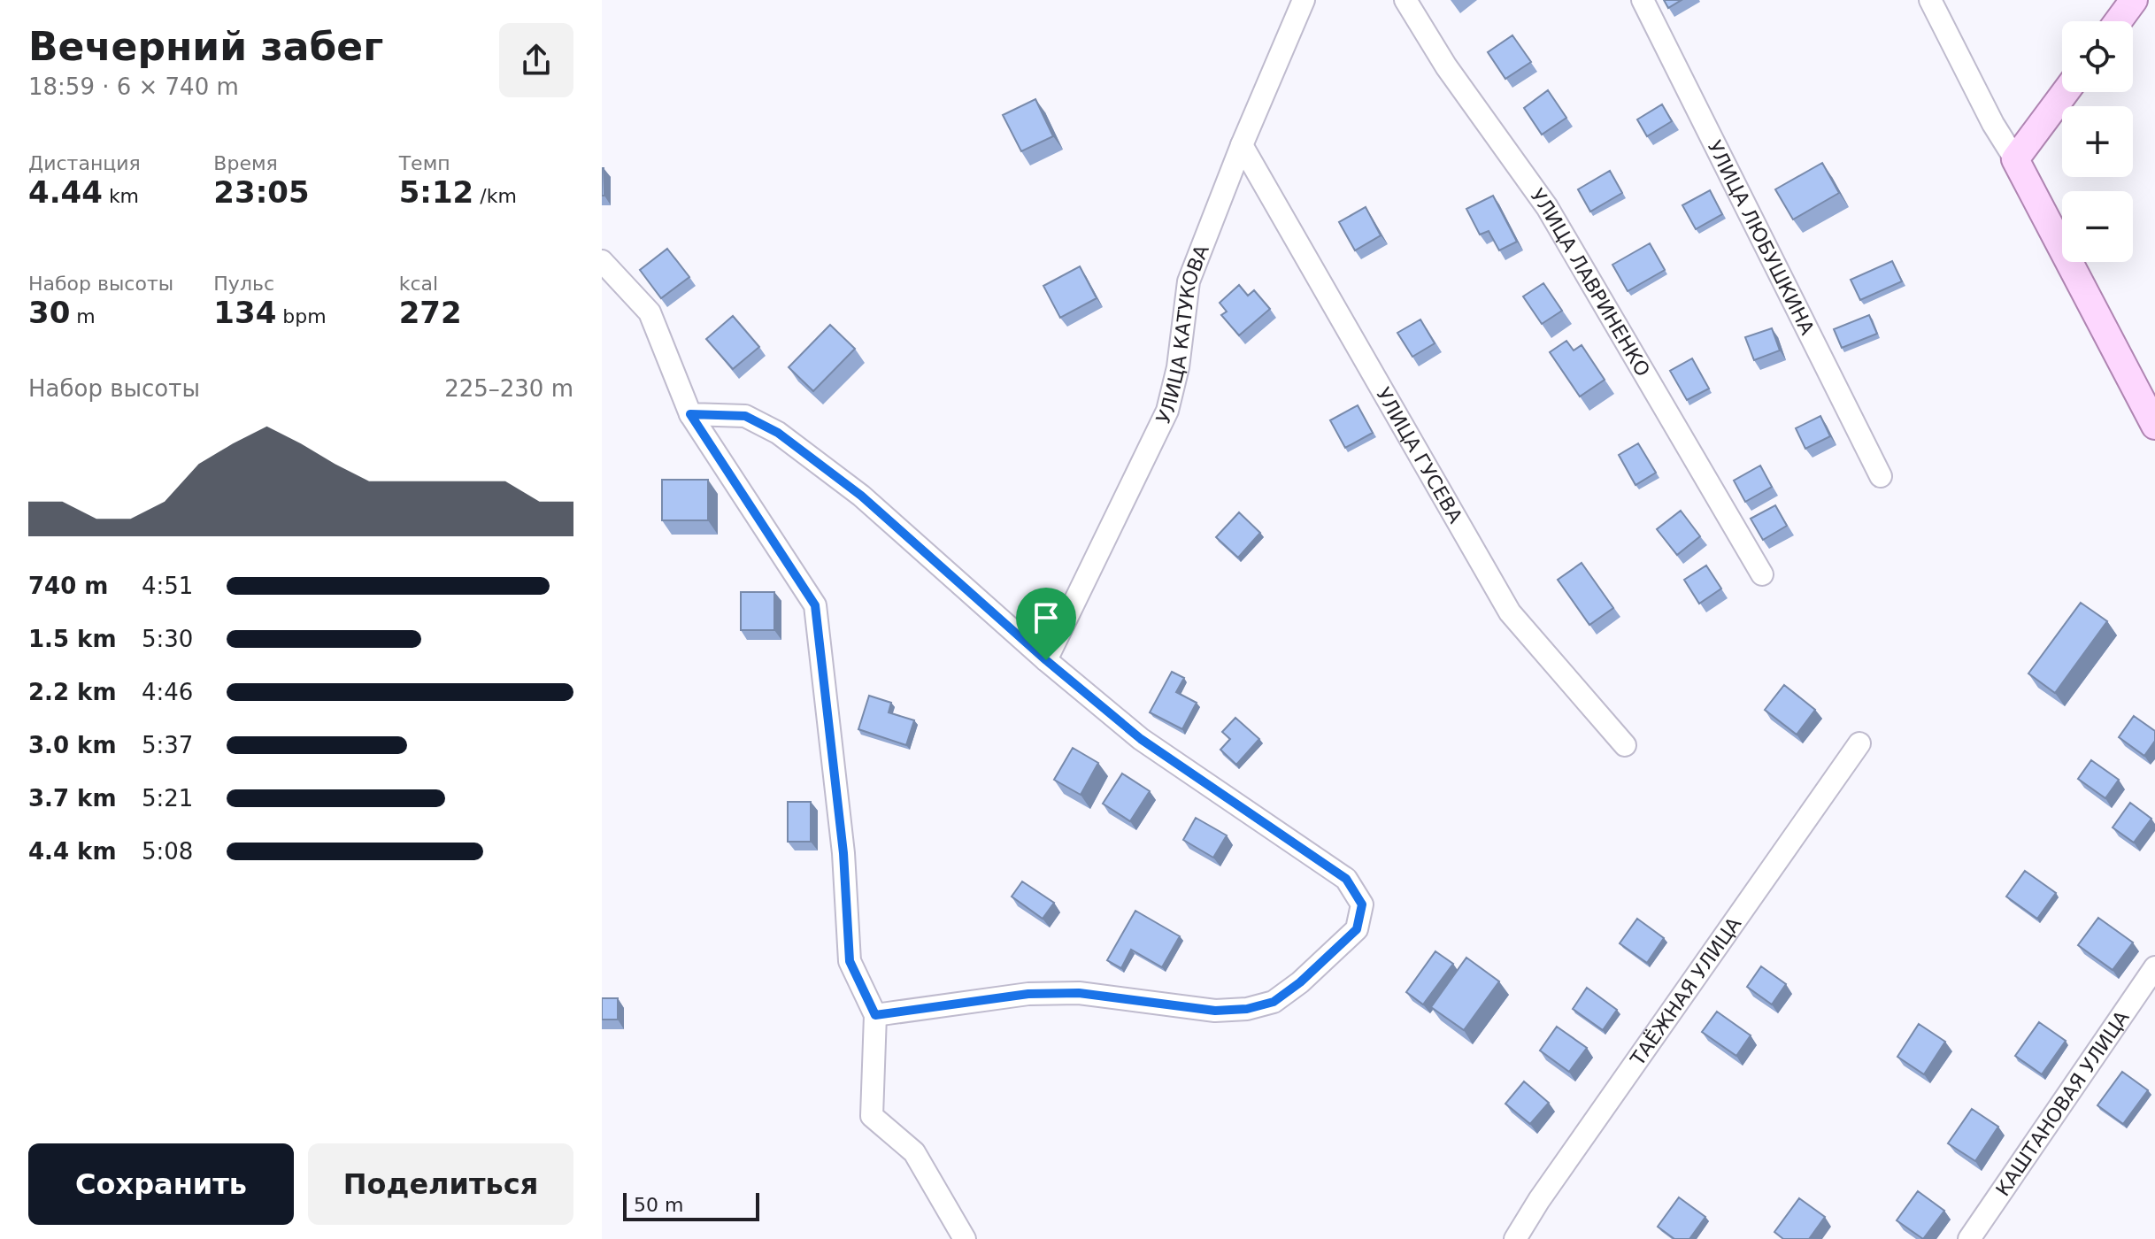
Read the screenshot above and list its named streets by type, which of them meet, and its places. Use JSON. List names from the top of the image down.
{
  "streets": {
    "street": [
      "УЛИЦА ЛЮБУШКИНА",
      "УЛИЦА ЛАВРИНЕНКО",
      "УЛИЦА КАТУКОВА",
      "УЛИЦА ГУСЕВА",
      "ТАЁЖНАЯ УЛИЦА",
      "КАШТАНОВАЯ УЛИЦА"
    ]
  },
  "crossings": [
    ["УЛИЦА КАТУКОВА", "УЛИЦА ГУСЕВА"]
  ],
  "scale_bar": "50 m",
  "page": {
    "heading": ["Вечерний забег", "18:59 · 6 × 740 m"],
    "map_buttons": ["+", "−"],
    "stats": [
      ["Дистанция", "4.44 km"],
      ["Время", "23:05"],
      ["Темп", "5:12 /km"],
      ["Набор высоты", "30 m"],
      ["Пульс", "134 bpm"],
      ["kcal", "272"]
    ],
    "chart": ["Набор высоты", "225–230 m"],
    "list": [
      {
        "name": "740 m",
        "note": "4:51"
      },
      {
        "name": "1.5 km",
        "note": "5:30"
      },
      {
        "name": "2.2 km",
        "note": "4:46"
      },
      {
        "name": "3.0 km",
        "note": "5:37"
      },
      {
        "name": "3.7 km",
        "note": "5:21"
      },
      {
        "name": "4.4 km",
        "note": "5:08"
      }
    ],
    "buttons": ["Сохранить", "Поделиться"],
    "scale": "50 m"
  }
}
